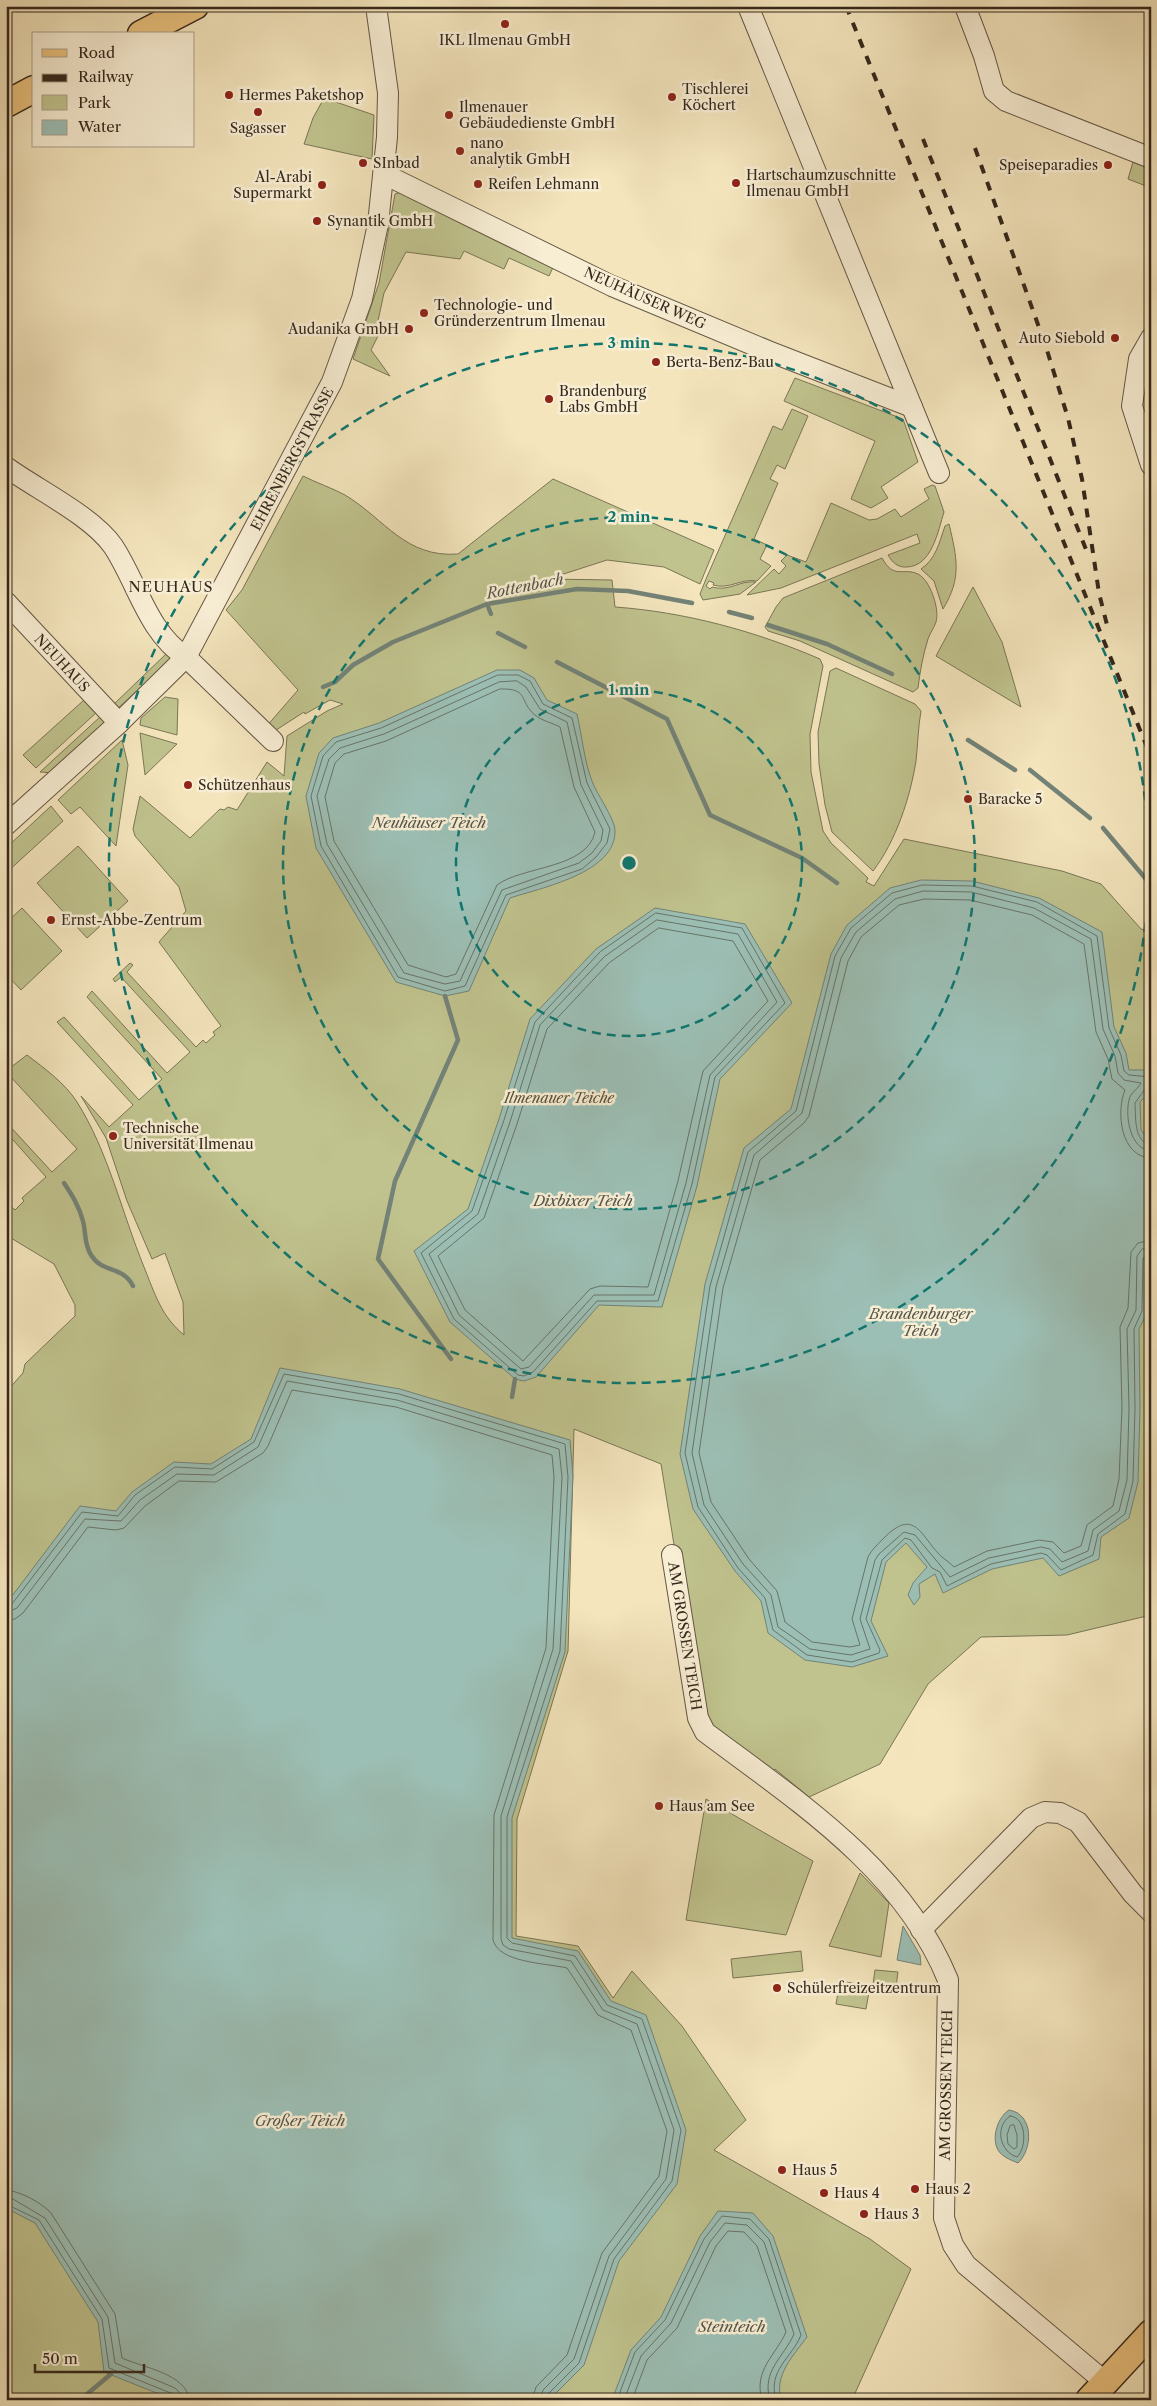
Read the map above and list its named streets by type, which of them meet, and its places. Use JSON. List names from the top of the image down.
{
  "streets": {
    "street": [
      "NEUHÄUSER WEG",
      "EHRENBERGSTRASSE",
      "NEUHAUS",
      "AM GROSSEN TEICH"
    ]
  },
  "crossings": [
    ["NEUHÄUSER WEG", "EHRENBERGSTRASSE"],
    ["EHRENBERGSTRASSE", "NEUHAUS"]
  ],
  "districts": ["NEUHAUS"],
  "water": [
    "Rottenbach",
    "Neuhäuser Teich",
    "Dixbixer Teich",
    "Brandenburger Teich",
    "Großer Teich",
    "Steinteich"
  ],
  "parks": ["Ilmenauer Teiche"],
  "places": [
    "IKL Ilmenau GmbH",
    "Hermes Paketshop",
    "Tischlerei Köchert",
    "Sagasser",
    "Ilmenauer Gebäudedienste GmbH",
    "nano analytik GmbH",
    "SInbad",
    "Speiseparadies",
    "Hartschaumzuschnitte Ilmenau GmbH",
    "Reifen Lehmann",
    "Al-Arabi Supermarkt",
    "Synantik GmbH",
    "Technologie- und Gründerzentrum Ilmenau",
    "Audanika GmbH",
    "Auto Siebold",
    "Berta-Benz-Bau",
    "Brandenburg Labs GmbH",
    "Schützenhaus",
    "Baracke 5",
    "Ernst-Abbe-Zentrum",
    "Technische Universität Ilmenau",
    "Haus am See",
    "Schülerfreizeitzentrum",
    "Haus 5",
    "Haus 2",
    "Haus 4",
    "Haus 3"
  ],
  "legend": [
    "Road",
    "Railway",
    "Park",
    "Water"
  ],
  "scale_bar": "50 m",
  "rings": ["3 min", "2 min", "1 min"]
}
